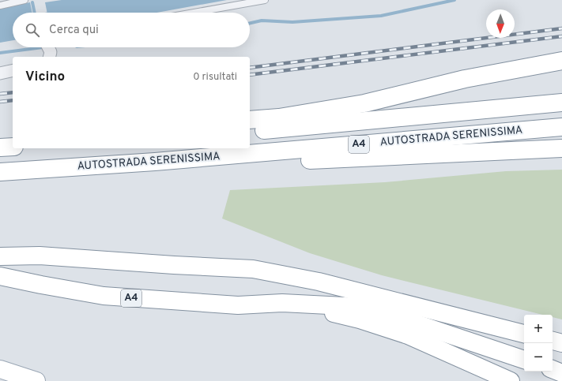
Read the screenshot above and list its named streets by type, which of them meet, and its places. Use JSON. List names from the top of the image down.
{
  "streets": {
    "main road": ["AUTOSTRADA SERENISSIMA", "A4"]
  },
  "crossings": [
    ["AUTOSTRADA SERENISSIMA", "A4"]
  ],
  "north": "bottom",
  "page": {
    "search": "Cerca qui",
    "heading": ["Vicino", "0 risultati"],
    "map_buttons": ["+", "−"]
  }
}
